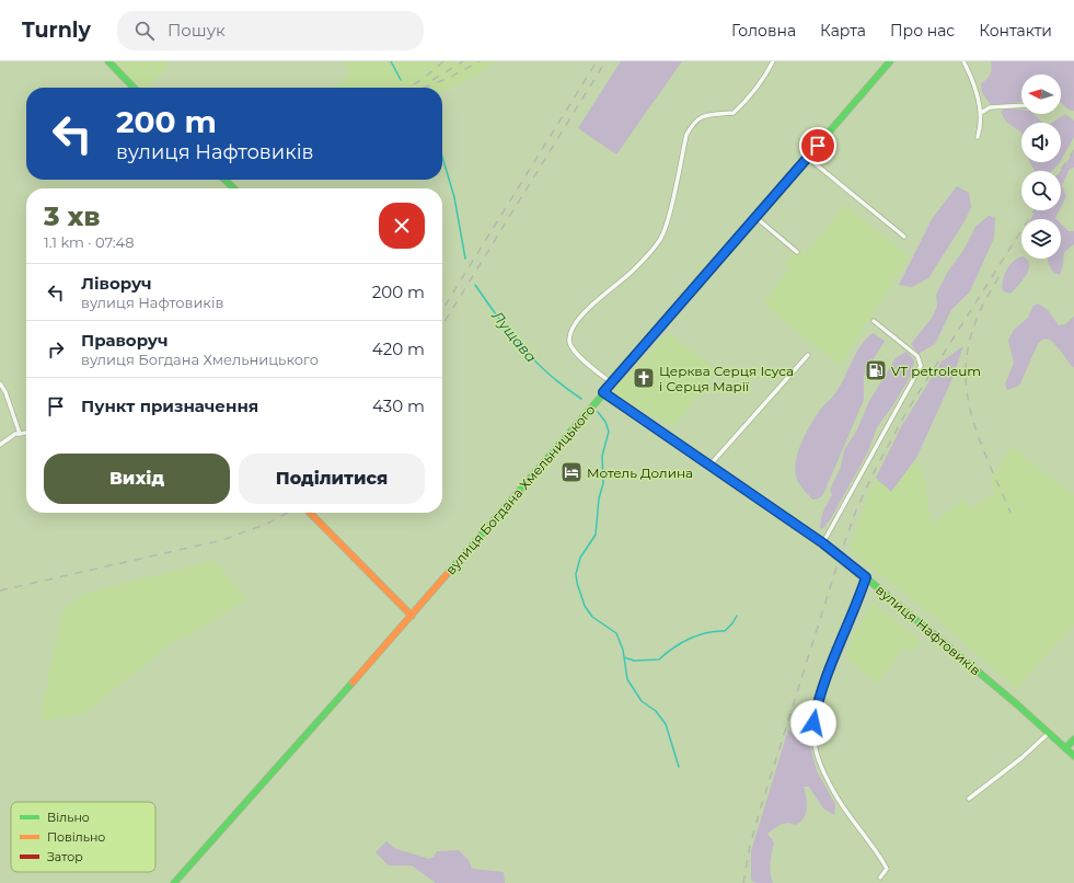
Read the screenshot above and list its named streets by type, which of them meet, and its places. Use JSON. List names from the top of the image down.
{
  "streets": {
    "main road": ["вулиця Богдана Хмельницького", "вулиця Нафтовиків"]
  },
  "crossings": [
    ["вулиця Богдана Хмельницького", "вулиця Нафтовиків"]
  ],
  "water": ["Лущава"],
  "places": {
    "fuel station": ["VT petroleum"],
    "church": ["Церква Серця Ісуса і Серця Марії"],
    "hotel": ["Мотель Долина"]
  },
  "legend": ["Вільно", "Повільно", "Затор"],
  "north": "left",
  "page": {
    "header": "Turnly",
    "search": "Пошук",
    "nav": [
      "Головна",
      "Карта",
      "Про нас",
      "Контакти"
    ],
    "turn": ["200 m", "вулиця Нафтовиків"],
    "heading": ["3 хв", "1.1 km · 07:48"],
    "list": [
      {
        "name": "Ліворуч",
        "note": "вулиця Нафтовиків",
        "value": "200 m"
      },
      {
        "name": "Праворуч",
        "note": "вулиця Богдана Хмельницького",
        "value": "420 m"
      },
      {
        "name": "Пункт призначення",
        "value": "430 m"
      }
    ],
    "buttons": ["Вихід", "Поділитися"]
  }
}
